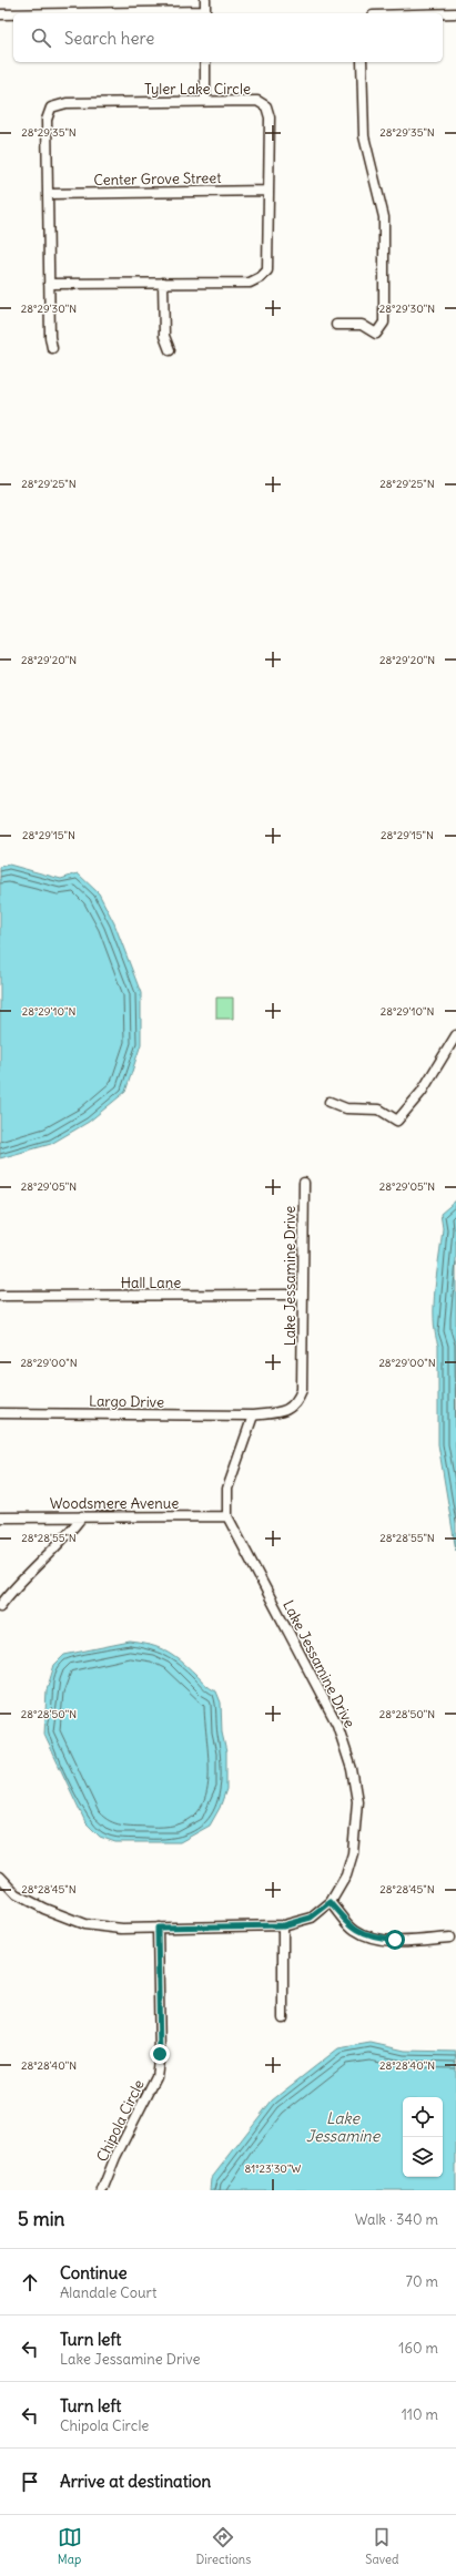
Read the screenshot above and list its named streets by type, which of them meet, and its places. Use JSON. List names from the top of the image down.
{
  "streets": {
    "street": [
      "Tyler Lake Circle",
      "Center Grove Street",
      "Lake Jessamine Drive",
      "Hall Lane",
      "Largo Drive",
      "Woodsmere Avenue",
      "Chipola Circle"
    ]
  },
  "crossings": [
    ["Tyler Lake Circle", "Center Grove Street"],
    ["Lake Jessamine Drive", "Hall Lane"],
    ["Lake Jessamine Drive", "Largo Drive"],
    ["Lake Jessamine Drive", "Woodsmere Avenue"],
    ["Lake Jessamine Drive", "Chipola Circle"]
  ],
  "water": ["Lake Jessamine"],
  "page": {
    "search": "Search here",
    "heading": ["5 min", "Walk · 340 m"],
    "list": [
      ["Continue", "Alandale Court", "70 m"],
      ["Turn left", "Lake Jessamine Drive", "160 m"],
      ["Turn left", "Chipola Circle", "110 m"],
      "Arrive at destination"
    ],
    "nav": ["Map", "Directions", "Saved"]
  },
  "coordinates": [
    "28°29'35\"N",
    "28°29'30\"N",
    "28°29'25\"N",
    "28°29'20\"N",
    "28°29'15\"N",
    "28°29'10\"N",
    "28°29'05\"N",
    "28°29'00\"N",
    "28°28'55\"N",
    "28°28'50\"N",
    "28°28'45\"N",
    "28°28'40\"N",
    "81°23'30\"W"
  ]
}
